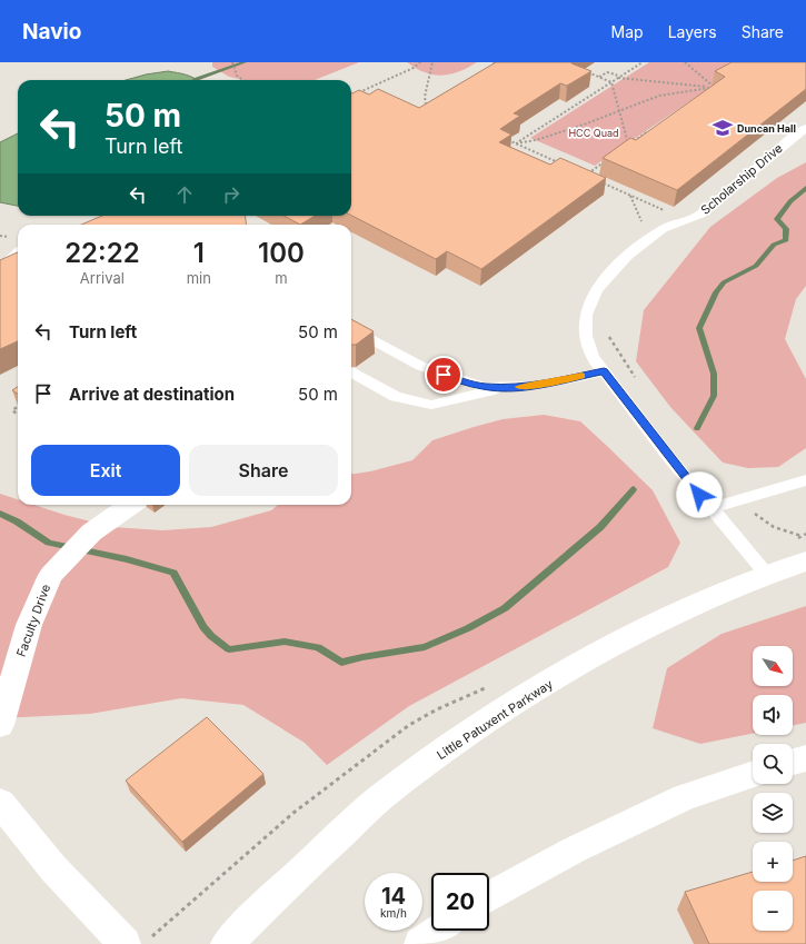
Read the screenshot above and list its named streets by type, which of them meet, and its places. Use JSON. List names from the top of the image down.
{
  "streets": {
    "main road": ["Faculty Drive", "Little Patuxent Parkway"],
    "lane": ["Scholarship Drive"]
  },
  "crossings": [
    ["Scholarship Drive", "Little Patuxent Parkway"]
  ],
  "parks": ["HCC Quad"],
  "places": {
    "school or university": ["Duncan Hall"]
  },
  "north": "bottom right",
  "page": {
    "header": "Navio",
    "nav": ["Map", "Layers", "Share"],
    "turn": ["50 m", "Turn left"],
    "eta": [
      "22:22",
      "Arrival",
      "1",
      "min",
      "100",
      "m"
    ],
    "list": [
      {
        "name": "Turn left",
        "value": "50 m"
      },
      {
        "name": "Arrive at destination",
        "value": "50 m"
      }
    ],
    "buttons": ["Exit", "Share"],
    "map_buttons": ["+", "−"],
    "speed": "14 km/h",
    "limit": "20"
  }
}
